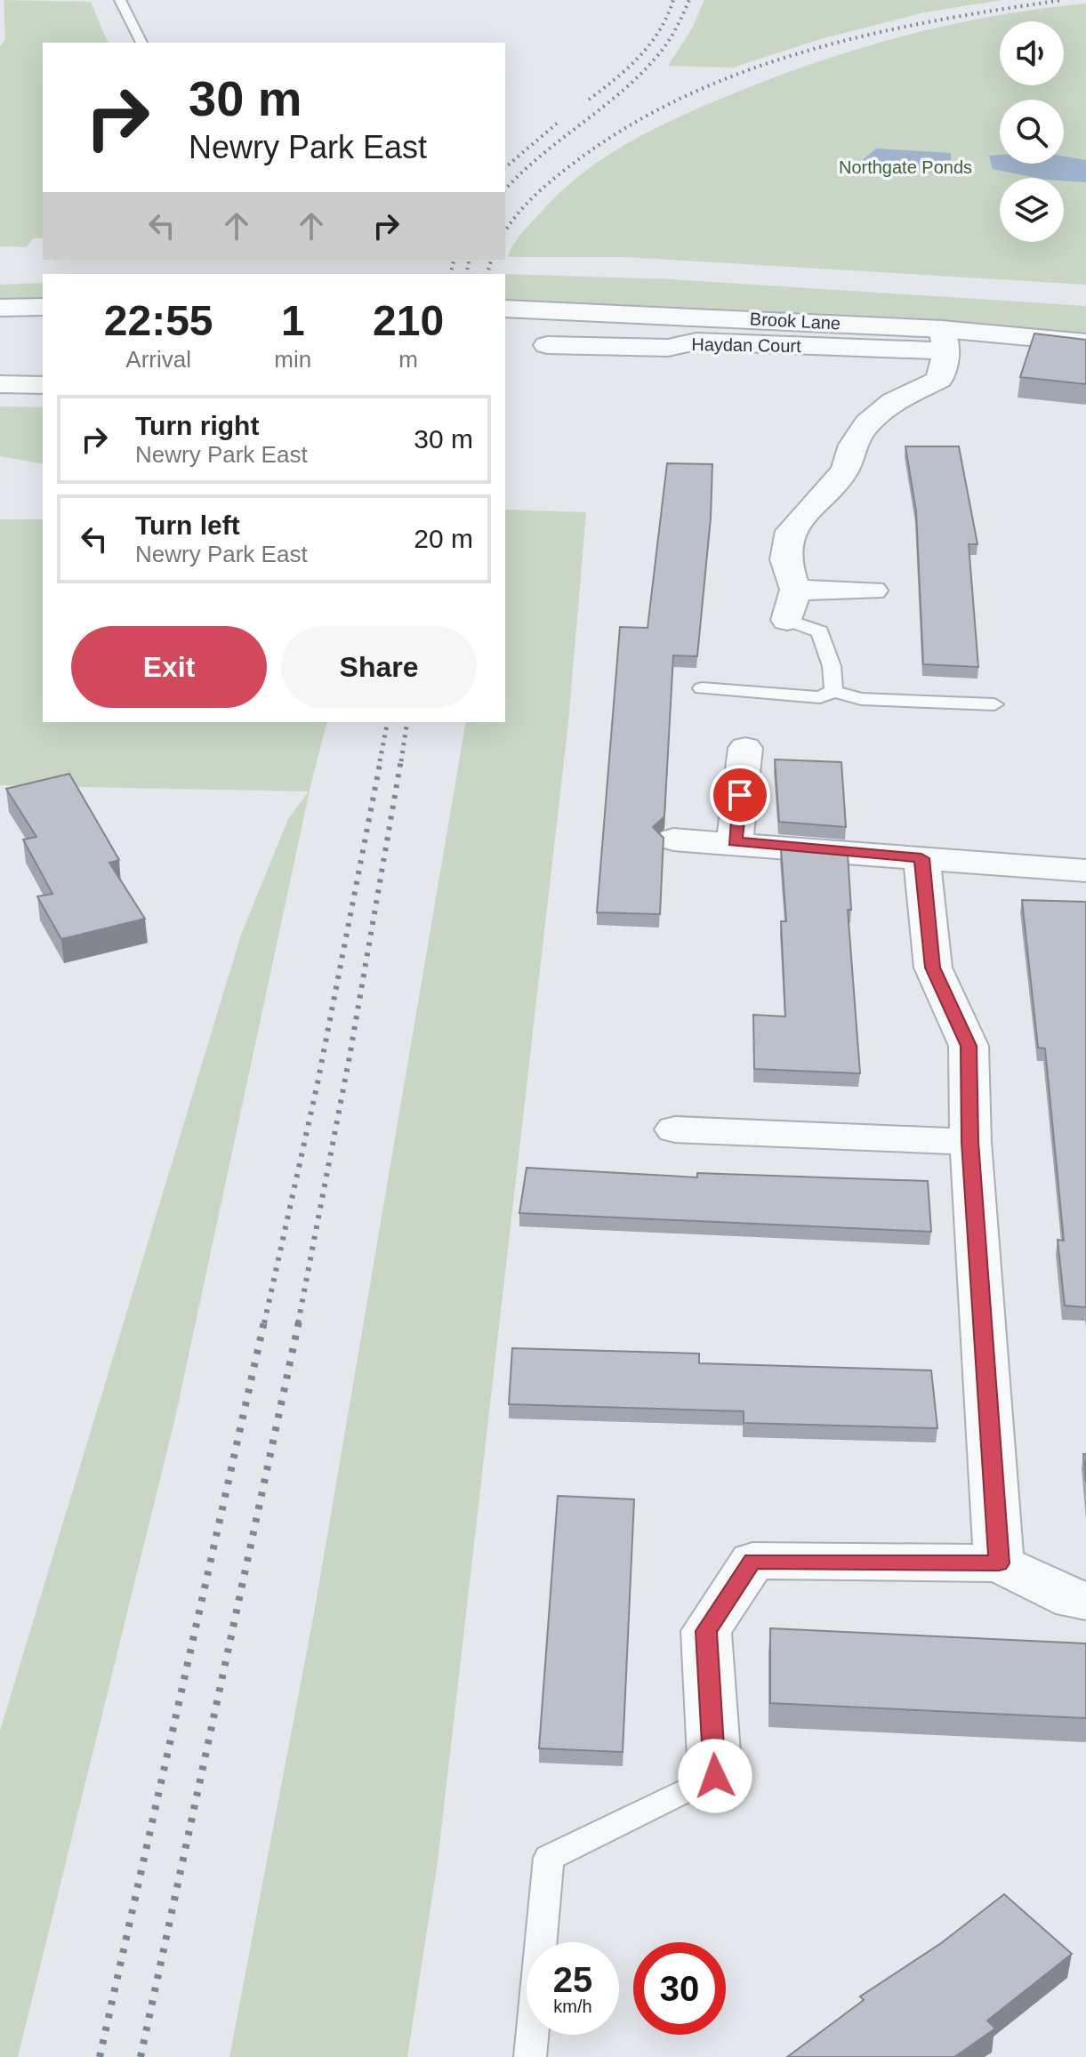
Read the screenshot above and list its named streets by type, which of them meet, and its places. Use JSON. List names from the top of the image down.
{
  "streets": {
    "street": ["Brook Lane", "Haydan Court"]
  },
  "crossings": [
    ["Brook Lane", "Haydan Court"]
  ],
  "parks": ["Northgate Ponds"],
  "page": {
    "turn": ["30 m", "Newry Park East"],
    "eta": [
      "22:55",
      "Arrival",
      "1",
      "min",
      "210",
      "m"
    ],
    "list": [
      {
        "name": "Turn right",
        "note": "Newry Park East",
        "value": "30 m"
      },
      {
        "name": "Turn left",
        "note": "Newry Park East",
        "value": "20 m"
      }
    ],
    "buttons": ["Exit", "Share"],
    "speed": "25 km/h",
    "limit": "30"
  }
}
